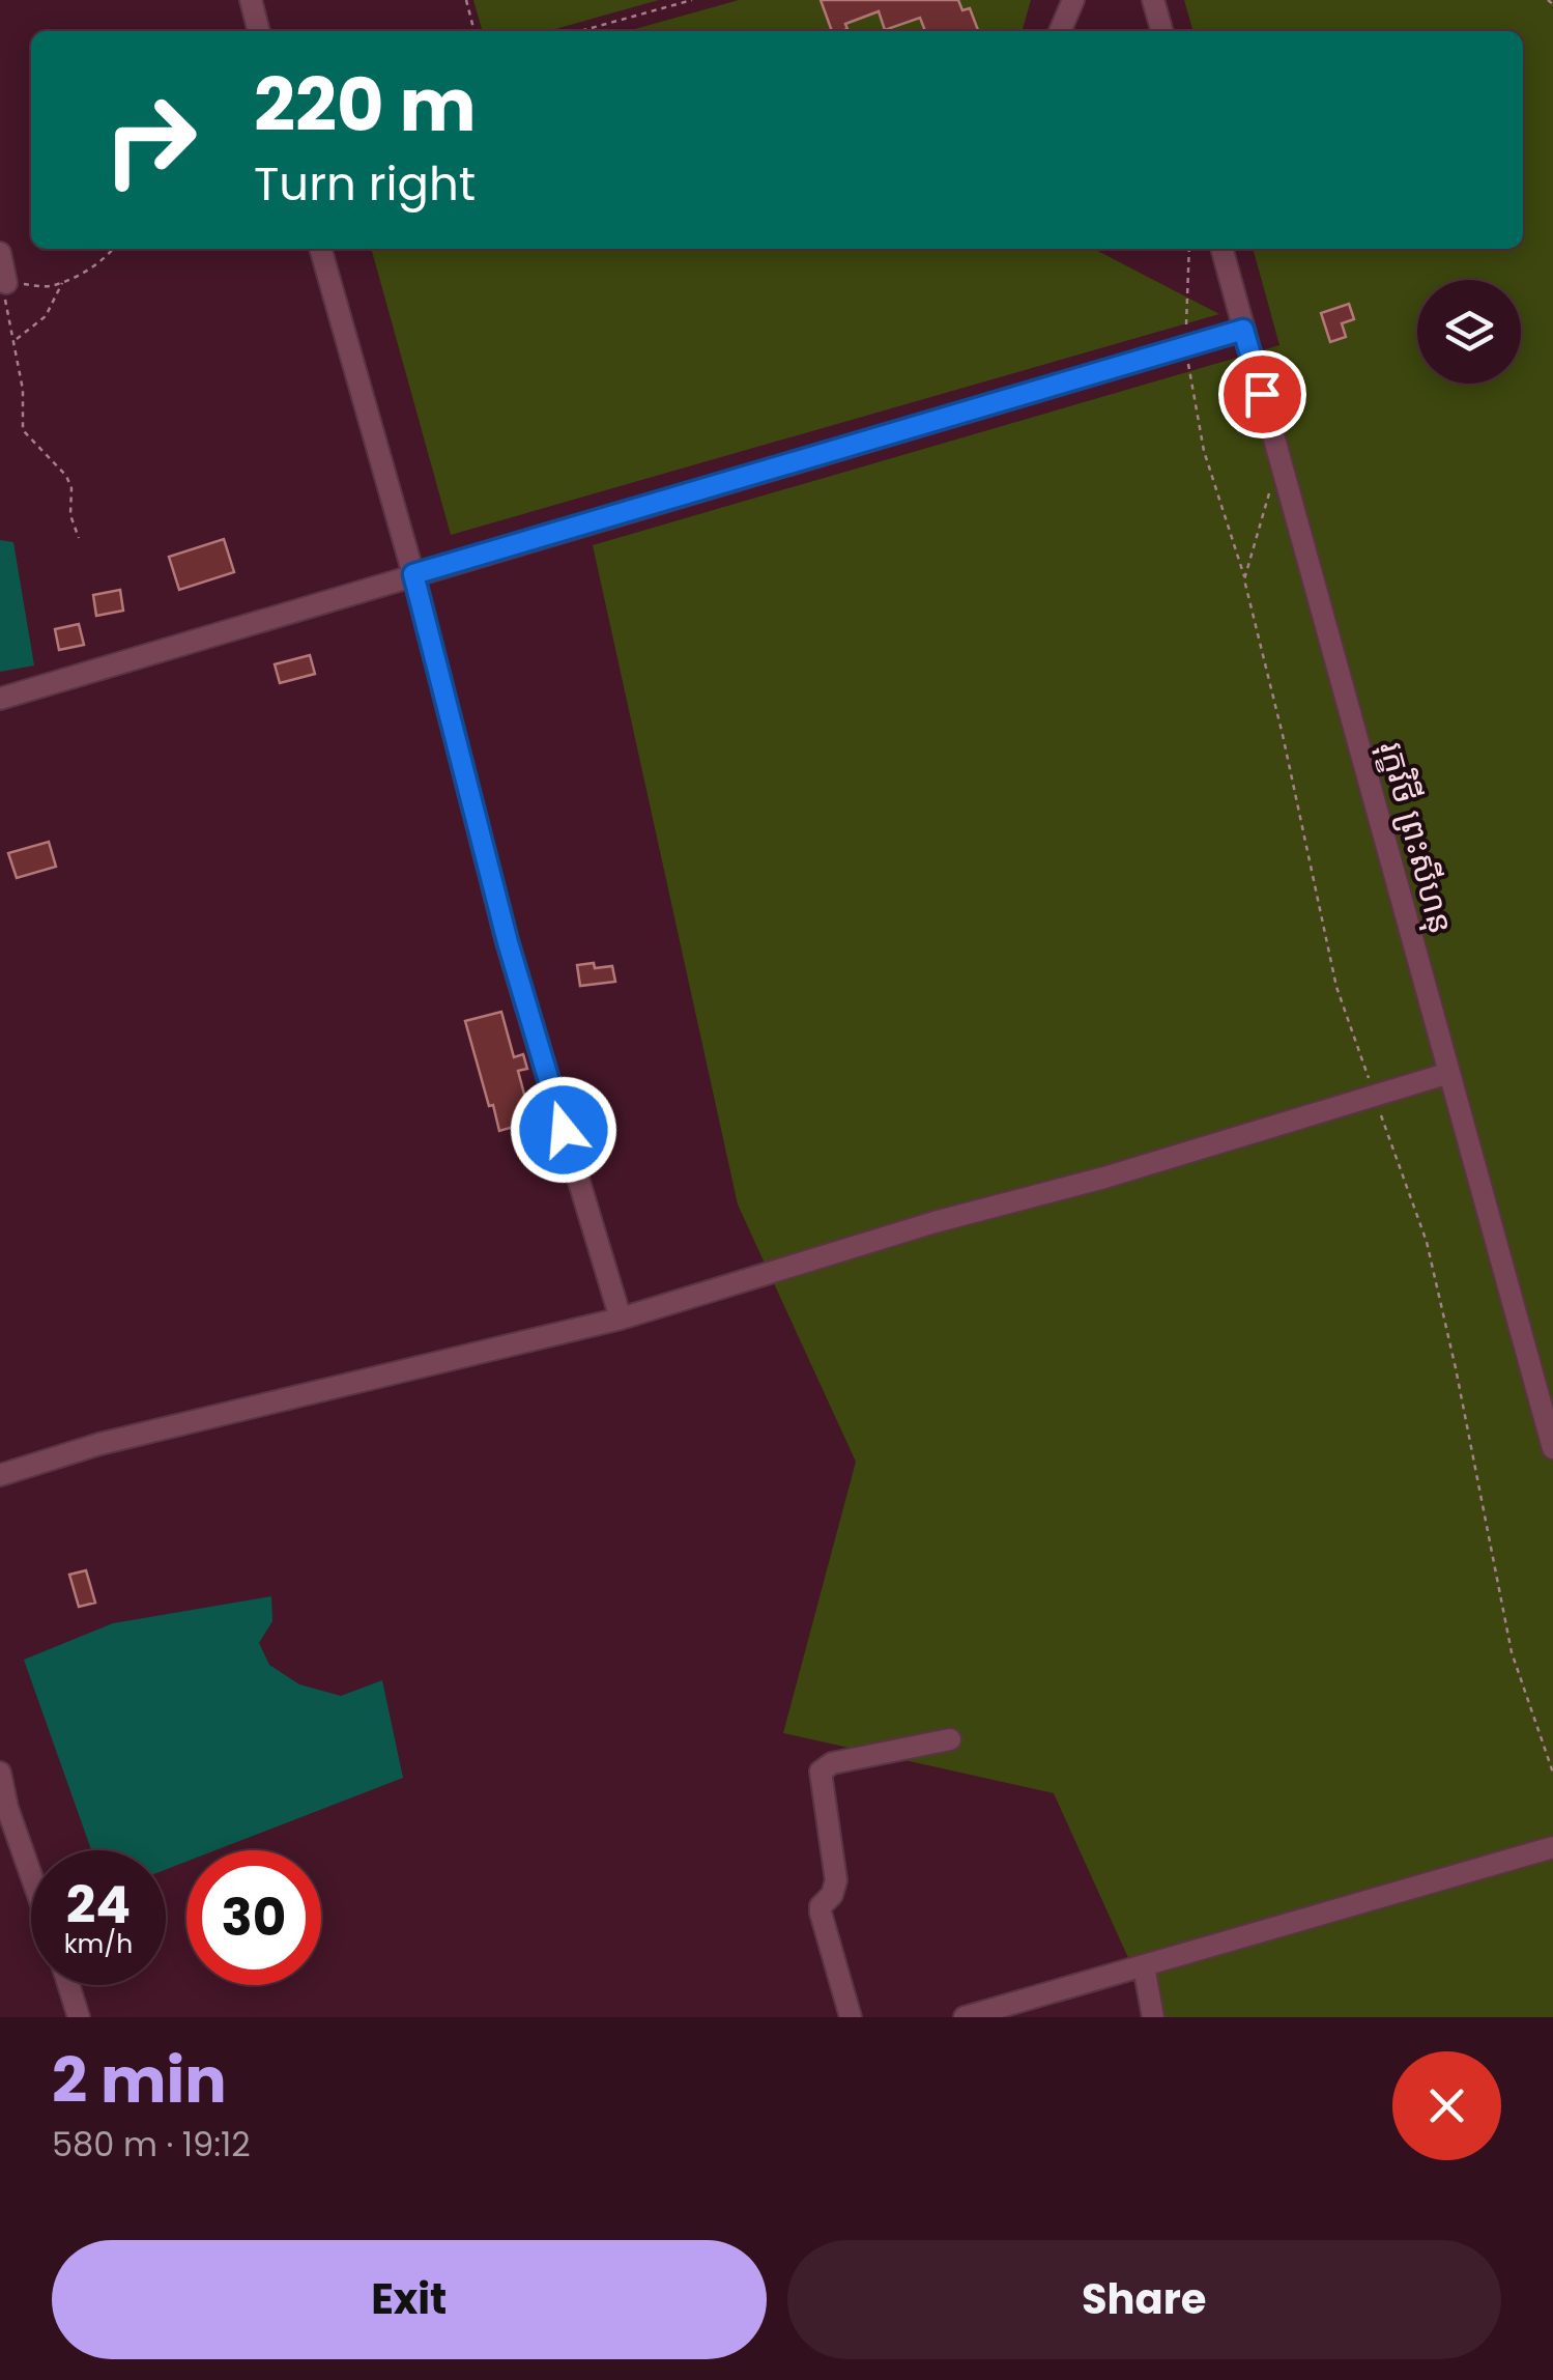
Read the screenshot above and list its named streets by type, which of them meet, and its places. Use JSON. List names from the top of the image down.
{
  "streets": {
    "street": ["រុក្ខវិថី ព្រះសីហនុ"]
  },
  "page": {
    "turn": ["220 m", "Turn right"],
    "speed": "24 km/h",
    "limit": "30",
    "heading": ["2 min", "580 m · 19:12"],
    "buttons": ["Exit", "Share"]
  }
}
